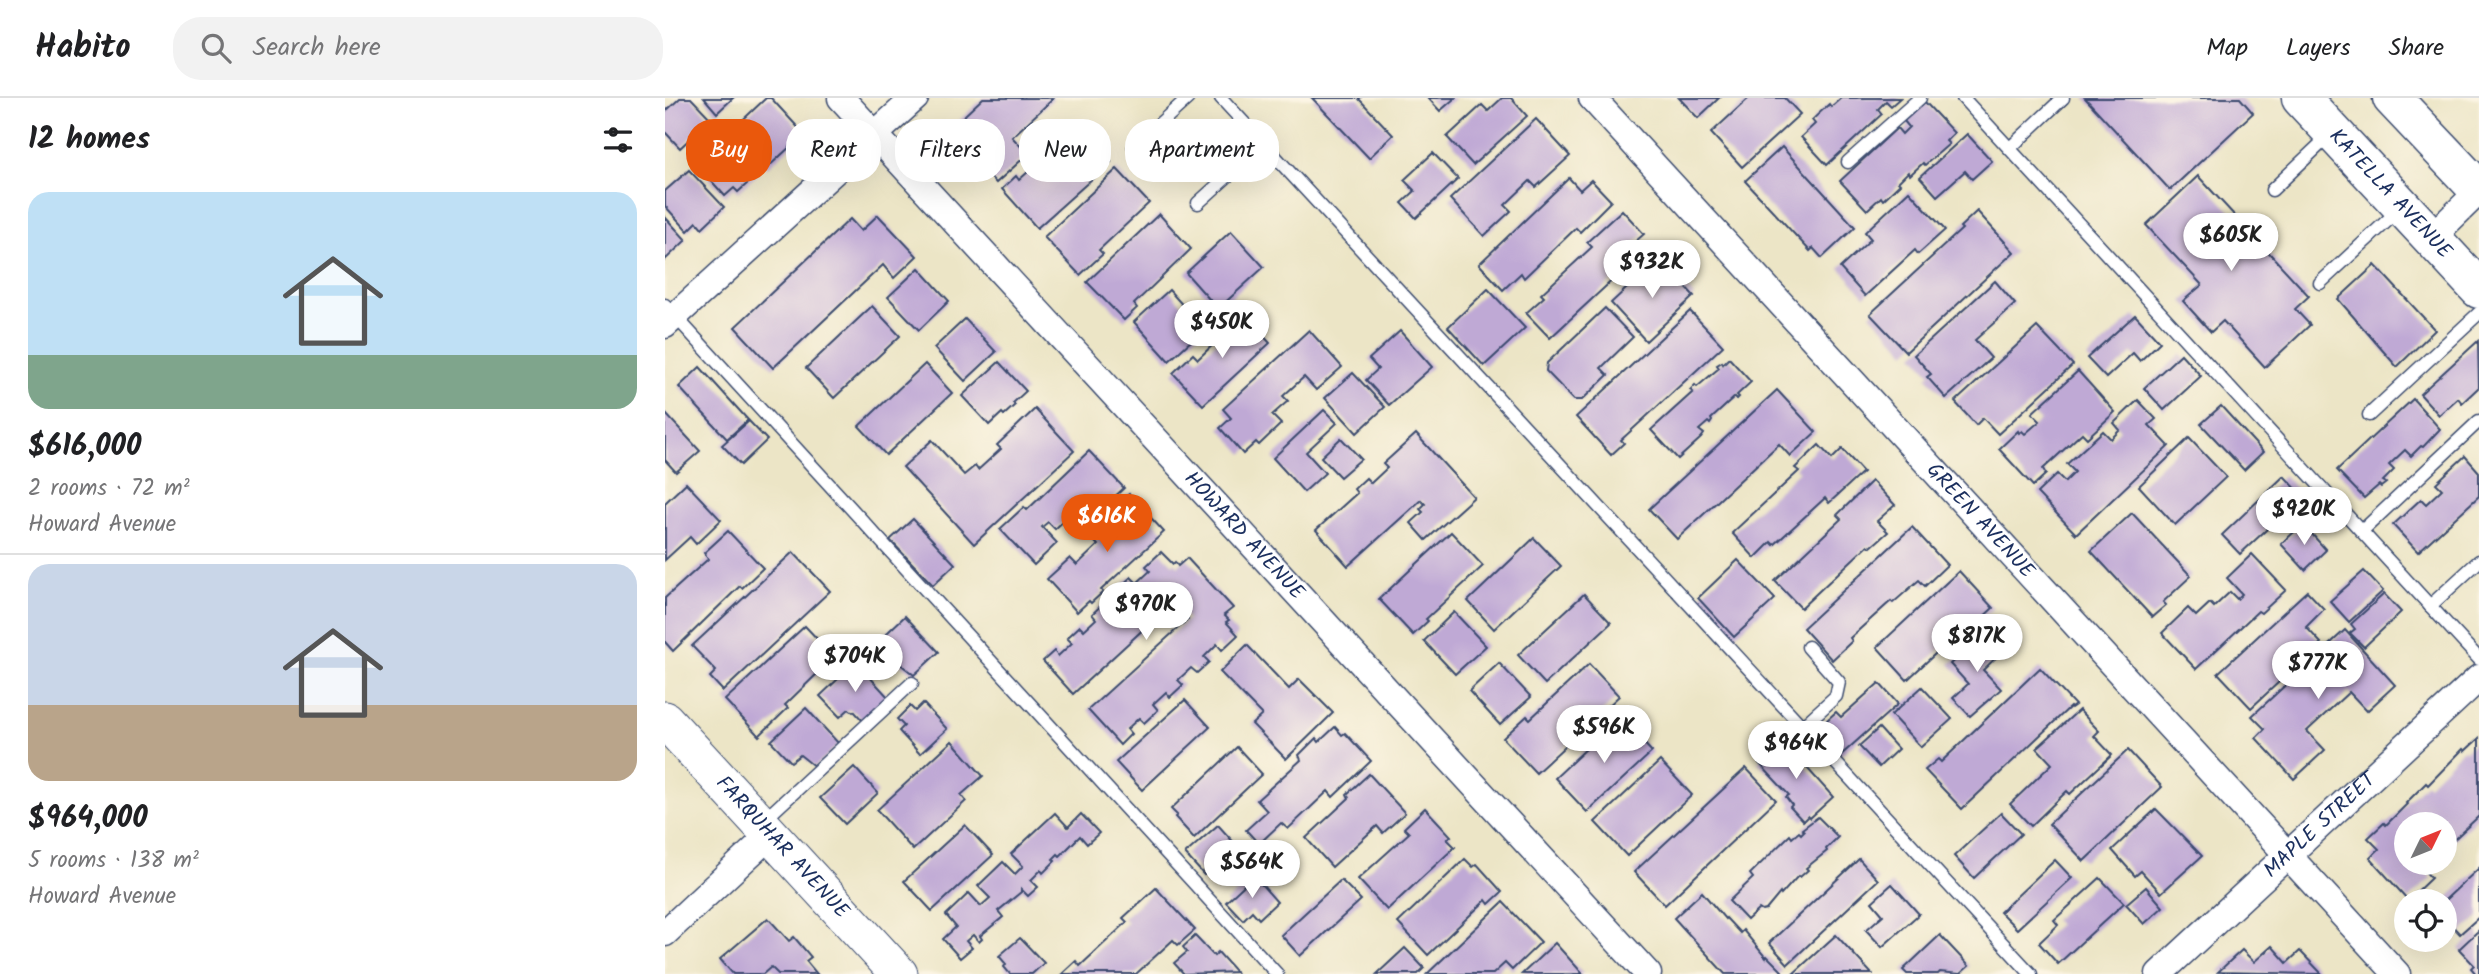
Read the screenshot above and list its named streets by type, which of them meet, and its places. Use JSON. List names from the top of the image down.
{
  "streets": {
    "main road": ["KATELLA AVENUE"],
    "street": [
      "GREEN AVENUE",
      "HOWARD AVENUE",
      "MAPLE STREET",
      "FARQUHAR AVENUE"
    ]
  },
  "crossings": [
    ["GREEN AVENUE", "MAPLE STREET"]
  ],
  "north": "top right",
  "page": {
    "header": "Habito",
    "search": "Search here",
    "nav": ["Map", "Layers", "Share"],
    "heading": "12 homes",
    "chip": [
      "Buy",
      "Rent",
      "Filters",
      "New",
      "Apartment"
    ],
    "list": [
      {
        "name": "$616,000",
        "note": "2 rooms · 72 m² · Howard Avenue"
      },
      {
        "name": "$964,000",
        "note": "5 rooms · 138 m² · Howard Avenue"
      }
    ],
    "price": [
      "$605K",
      "$932K",
      "$450K",
      "$920K",
      "$616K",
      "$970K",
      "$817K",
      "$704K",
      "$777K",
      "$596K",
      "$964K",
      "$564K"
    ]
  }
}
